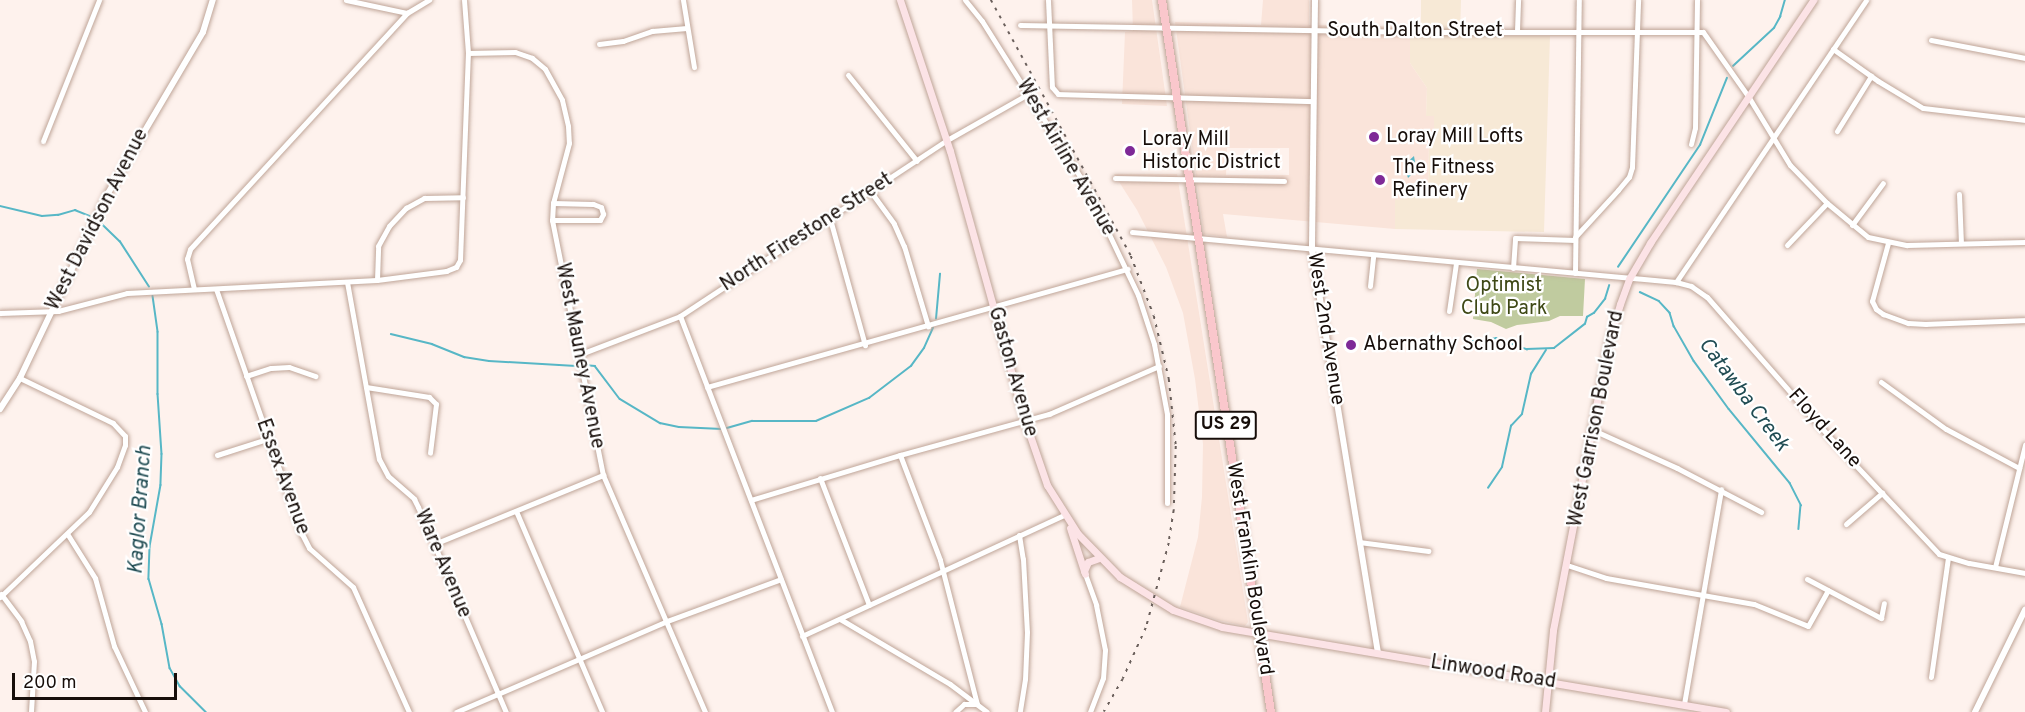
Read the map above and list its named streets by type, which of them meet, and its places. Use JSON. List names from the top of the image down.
{
  "streets": {
    "main road": [
      "Gaston Avenue",
      "West Garrison Boulevard",
      "US 29",
      "West Franklin Boulevard",
      "Linwood Road"
    ],
    "street": [
      "South Dalton Street",
      "West Airline Avenue",
      "West Davidson Avenue",
      "North Firestone Street",
      "West 2nd Avenue",
      "West Mauney Avenue",
      "Floyd Lane",
      "Essex Avenue",
      "Ware Avenue"
    ]
  },
  "crossings": [
    ["South Dalton Street", "West 2nd Avenue"],
    ["South Dalton Street", "West Franklin Boulevard"],
    ["West Airline Avenue", "North Firestone Street"],
    ["North Firestone Street", "West Mauney Avenue"],
    ["North Firestone Street", "Gaston Avenue"],
    ["West 2nd Avenue", "Floyd Lane"],
    ["West 2nd Avenue", "Linwood Road"],
    ["Gaston Avenue", "West Franklin Boulevard"],
    ["Gaston Avenue", "Linwood Road"],
    ["West Garrison Boulevard", "Floyd Lane"],
    ["West Garrison Boulevard", "Linwood Road"],
    ["Floyd Lane", "West Franklin Boulevard"],
    ["West Franklin Boulevard", "Linwood Road"]
  ],
  "water": ["Catawba Creek", "Kaglor Branch"],
  "parks": ["Optimist Club Park"],
  "places": [
    "Loray Mill Lofts",
    "Loray Mill Historic District",
    "The Fitness Refinery",
    "Abernathy School"
  ],
  "scale_bar": "200 m"
}
